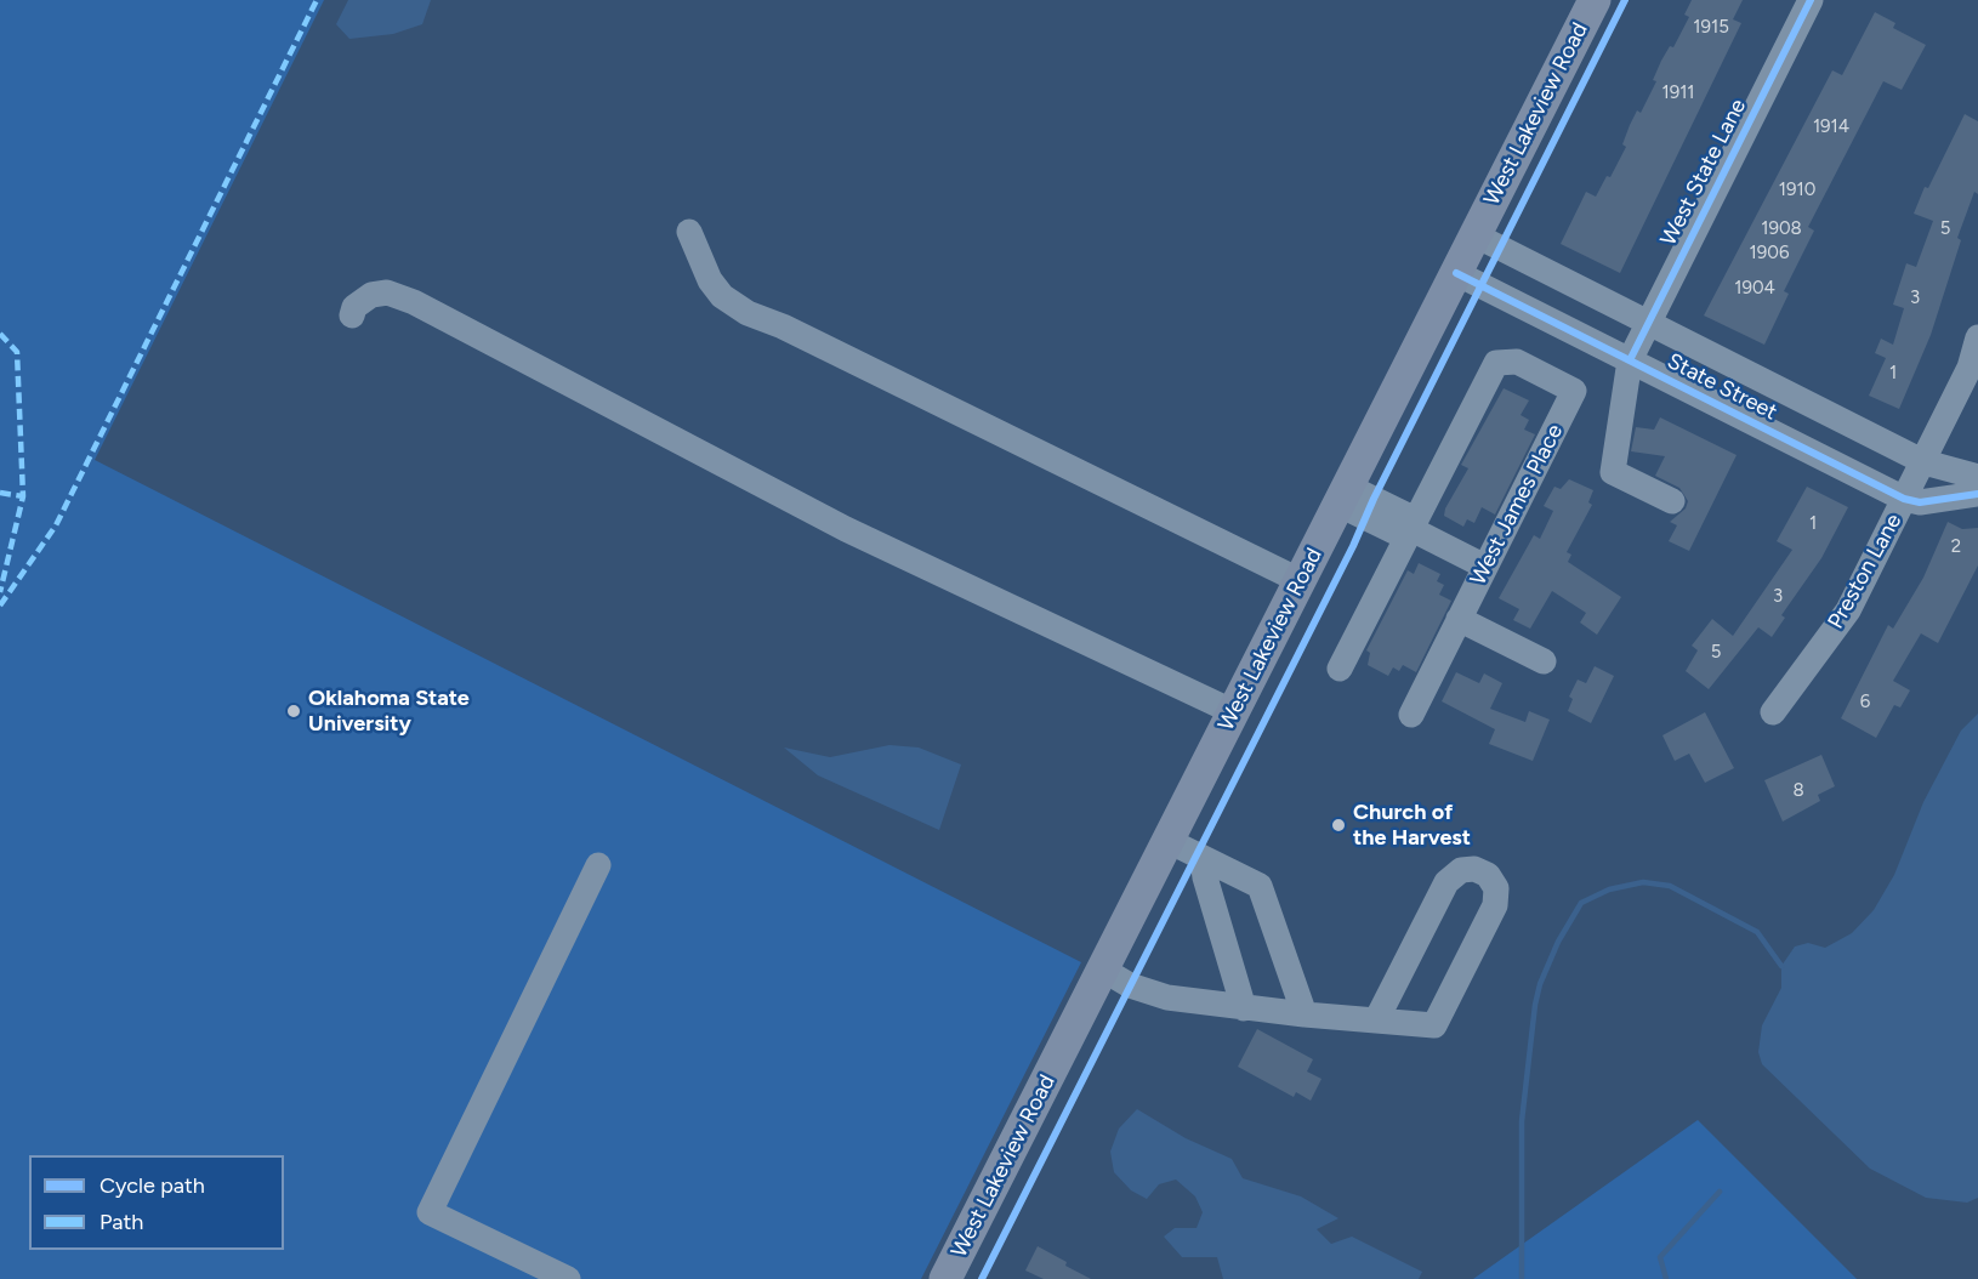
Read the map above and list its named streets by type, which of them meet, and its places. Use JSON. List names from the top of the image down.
{
  "streets": {
    "main road": ["West Lakeview Road"],
    "street": [
      "West State Lane",
      "State Street",
      "West James Place",
      "Preston Lane"
    ]
  },
  "crossings": [
    ["West Lakeview Road", "State Street"],
    ["West State Lane", "State Street"],
    ["State Street", "Preston Lane"]
  ],
  "places": ["Oklahoma State University", "Church of the Harvest"],
  "house_numbers": [
    "1915",
    "1911",
    "1914",
    "1910",
    "1908",
    "5",
    "1906",
    "1904",
    "3",
    "1",
    "1",
    "2",
    "3",
    "5",
    "6",
    "8"
  ],
  "legend": ["Cycle path", "Path"]
}
